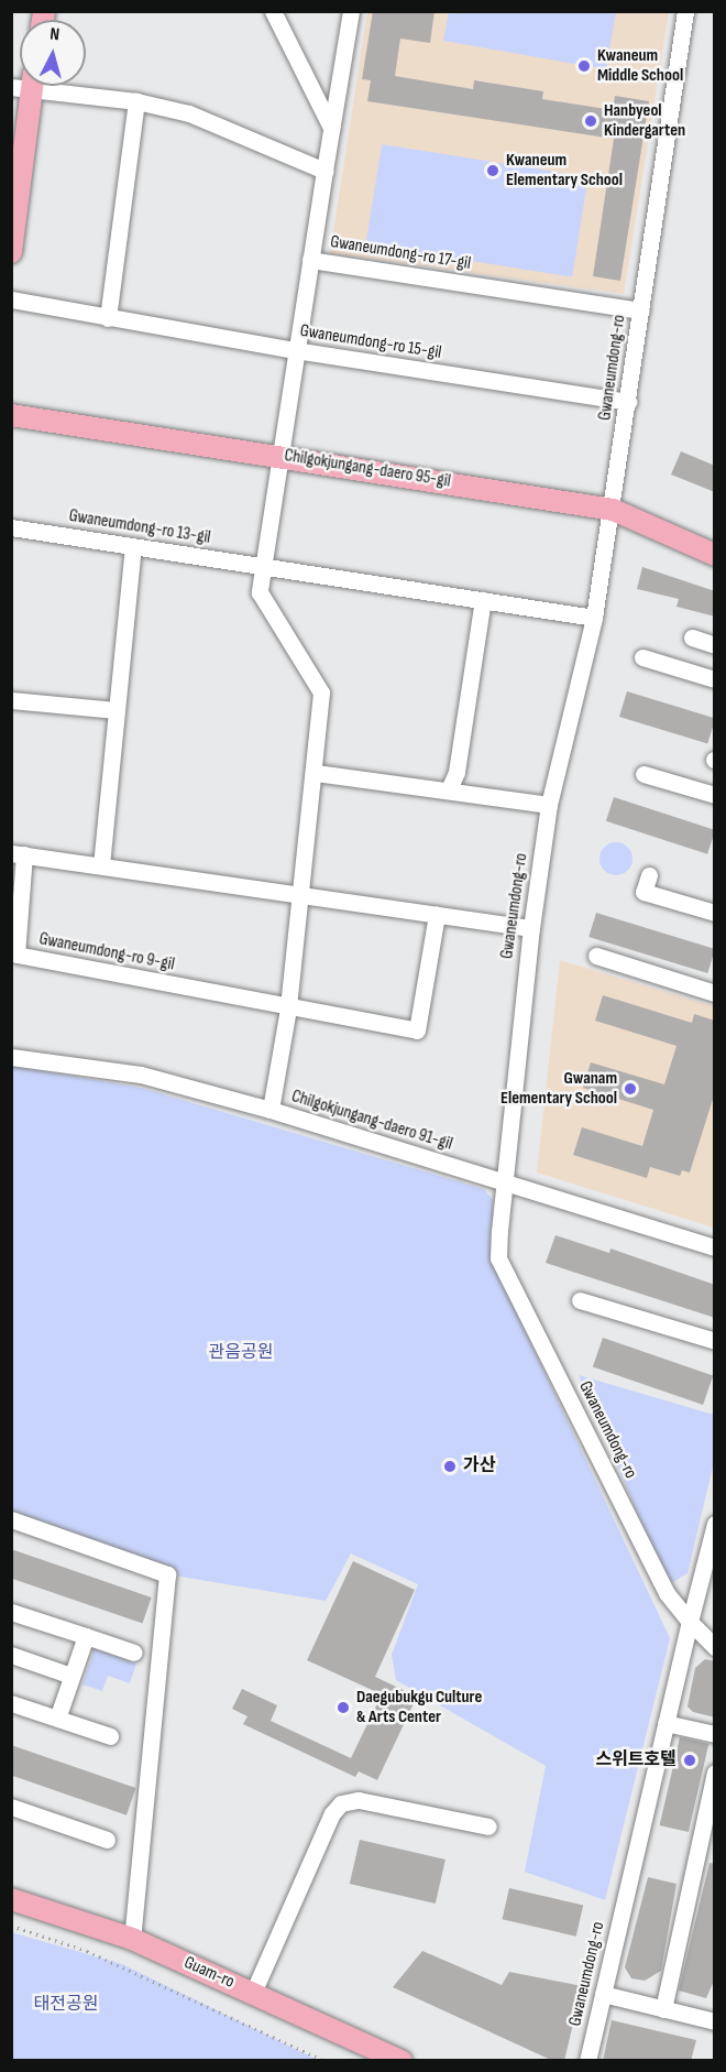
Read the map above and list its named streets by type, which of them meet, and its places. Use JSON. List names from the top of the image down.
{
  "streets": {
    "main road": ["Chilgokjungang-daero 95-gil", "Guam-ro"],
    "street": [
      "Gwaneumdong-ro 17-gil",
      "Gwaneumdong-ro 15-gil",
      "Gwaneumdong-ro",
      "Gwaneumdong-ro 13-gil",
      "Gwaneumdong-ro 9-gil",
      "Chilgokjungang-daero 91-gil"
    ]
  },
  "crossings": [
    ["Gwaneumdong-ro 17-gil", "Gwaneumdong-ro"],
    ["Gwaneumdong-ro 15-gil", "Gwaneumdong-ro"],
    ["Gwaneumdong-ro", "Chilgokjungang-daero 95-gil"],
    ["Gwaneumdong-ro", "Gwaneumdong-ro 13-gil"],
    ["Gwaneumdong-ro", "Gwaneumdong-ro 9-gil"],
    ["Gwaneumdong-ro", "Chilgokjungang-daero 91-gil"]
  ],
  "parks": ["관음공원", "태전공원"],
  "places": [
    "Kwaneum Middle School",
    "Hanbyeol Kindergarten",
    "Kwaneum Elementary School",
    "Gwanam Elementary School",
    "가산",
    "Daegubukgu Culture & Arts Center",
    "스위트호텔"
  ],
  "north": "top"
}
